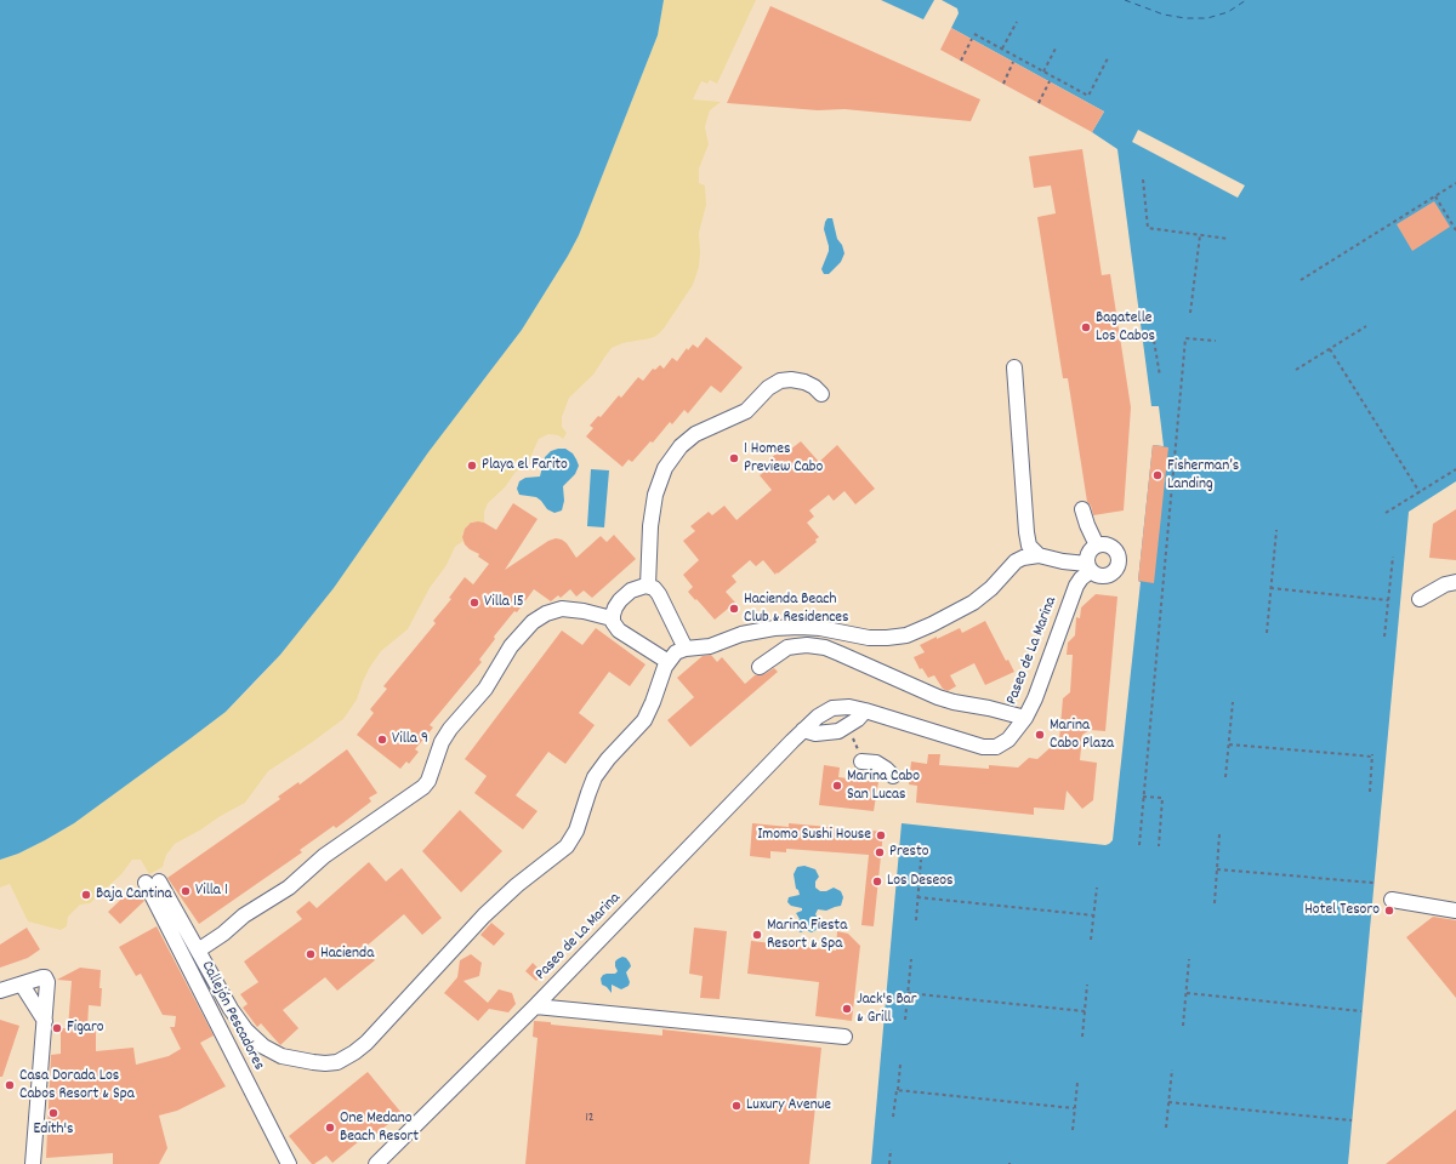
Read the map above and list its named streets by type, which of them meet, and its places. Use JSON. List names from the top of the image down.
{
  "streets": {
    "street": ["Paseo de La Marina", "Callejón Pescadores"]
  },
  "places": [
    "Bagatelle Los Cabos",
    "1 Homes Preview Cabo",
    "Playa el Farito",
    "Fisherman’s Landing",
    "Villa 15",
    "Hacienda Beach Club & Residences",
    "Marina Cabo Plaza",
    "Villa 9",
    "Marina Cabo San Lucas",
    "Imomo Sushi House",
    "Presto",
    "Los Deseos",
    "Villa 1",
    "Baja Cantina",
    "Hotel Tesoro",
    "Marina Fiesta Resort & Spa",
    "Hacienda",
    "Jack's Bar & Grill",
    "Figaro",
    "Casa Dorada Los Cabos Resort & Spa",
    "Luxury Avenue",
    "Edith's",
    "One Medano Beach Resort"
  ],
  "house_numbers": ["12"]
}
